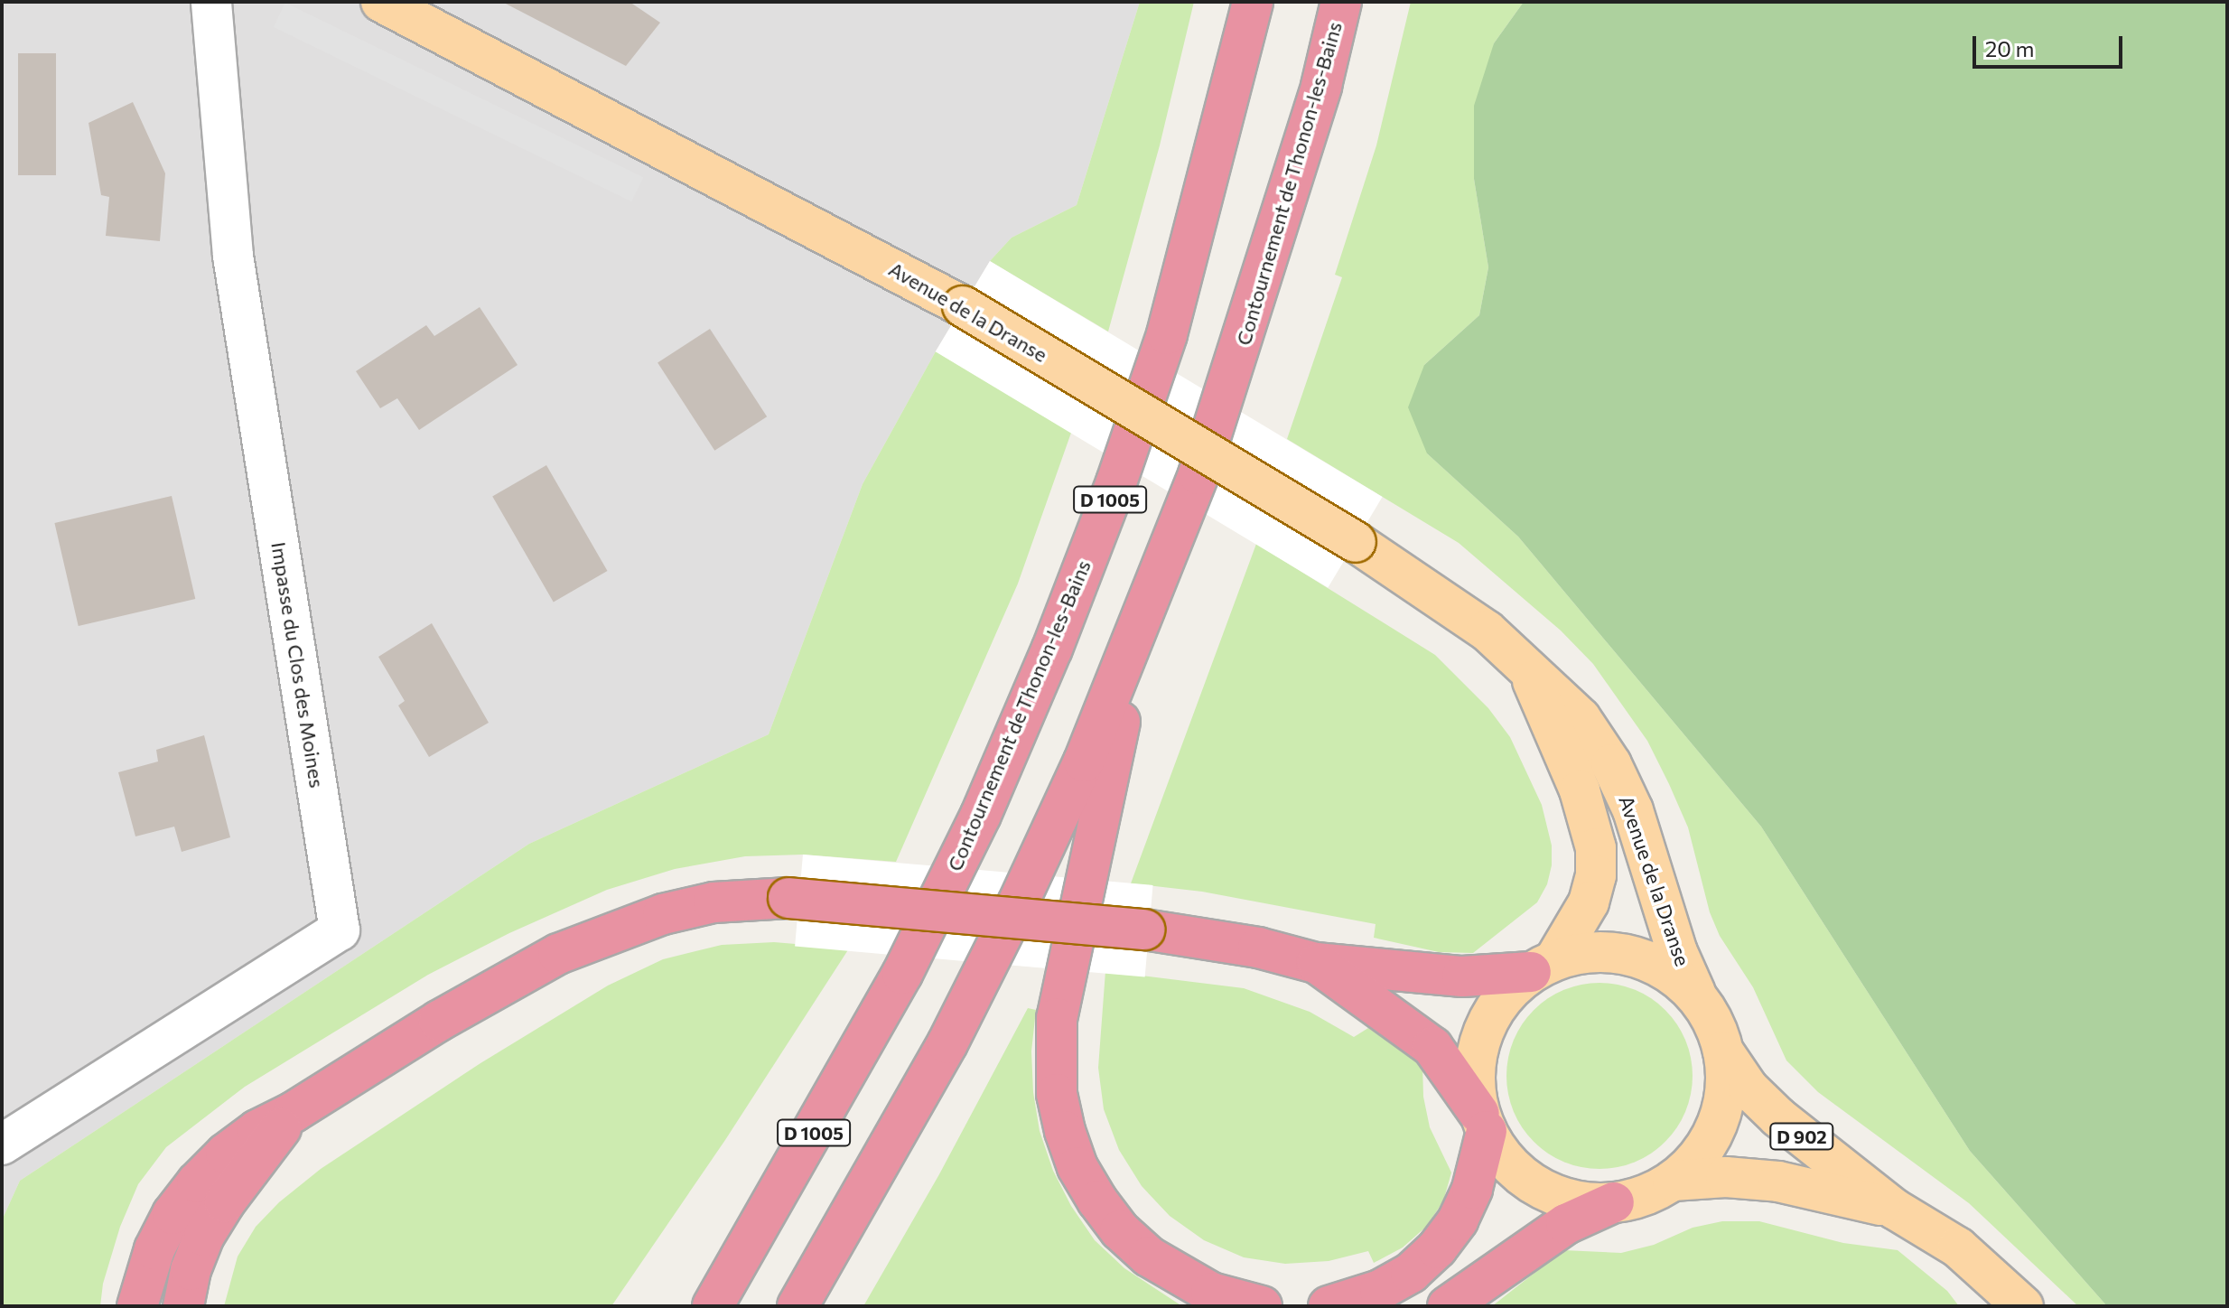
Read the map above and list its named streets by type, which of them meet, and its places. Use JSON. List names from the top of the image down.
{
  "streets": {
    "highway": ["Contournement de Thonon-les-Bains", "D 1005"],
    "main road": ["Avenue de la Dranse", "D 902"],
    "street": ["Impasse du Clos des Moines"]
  },
  "crossings": [
    ["Avenue de la Dranse", "D 902"]
  ],
  "scale_bar": "20 m"
}
